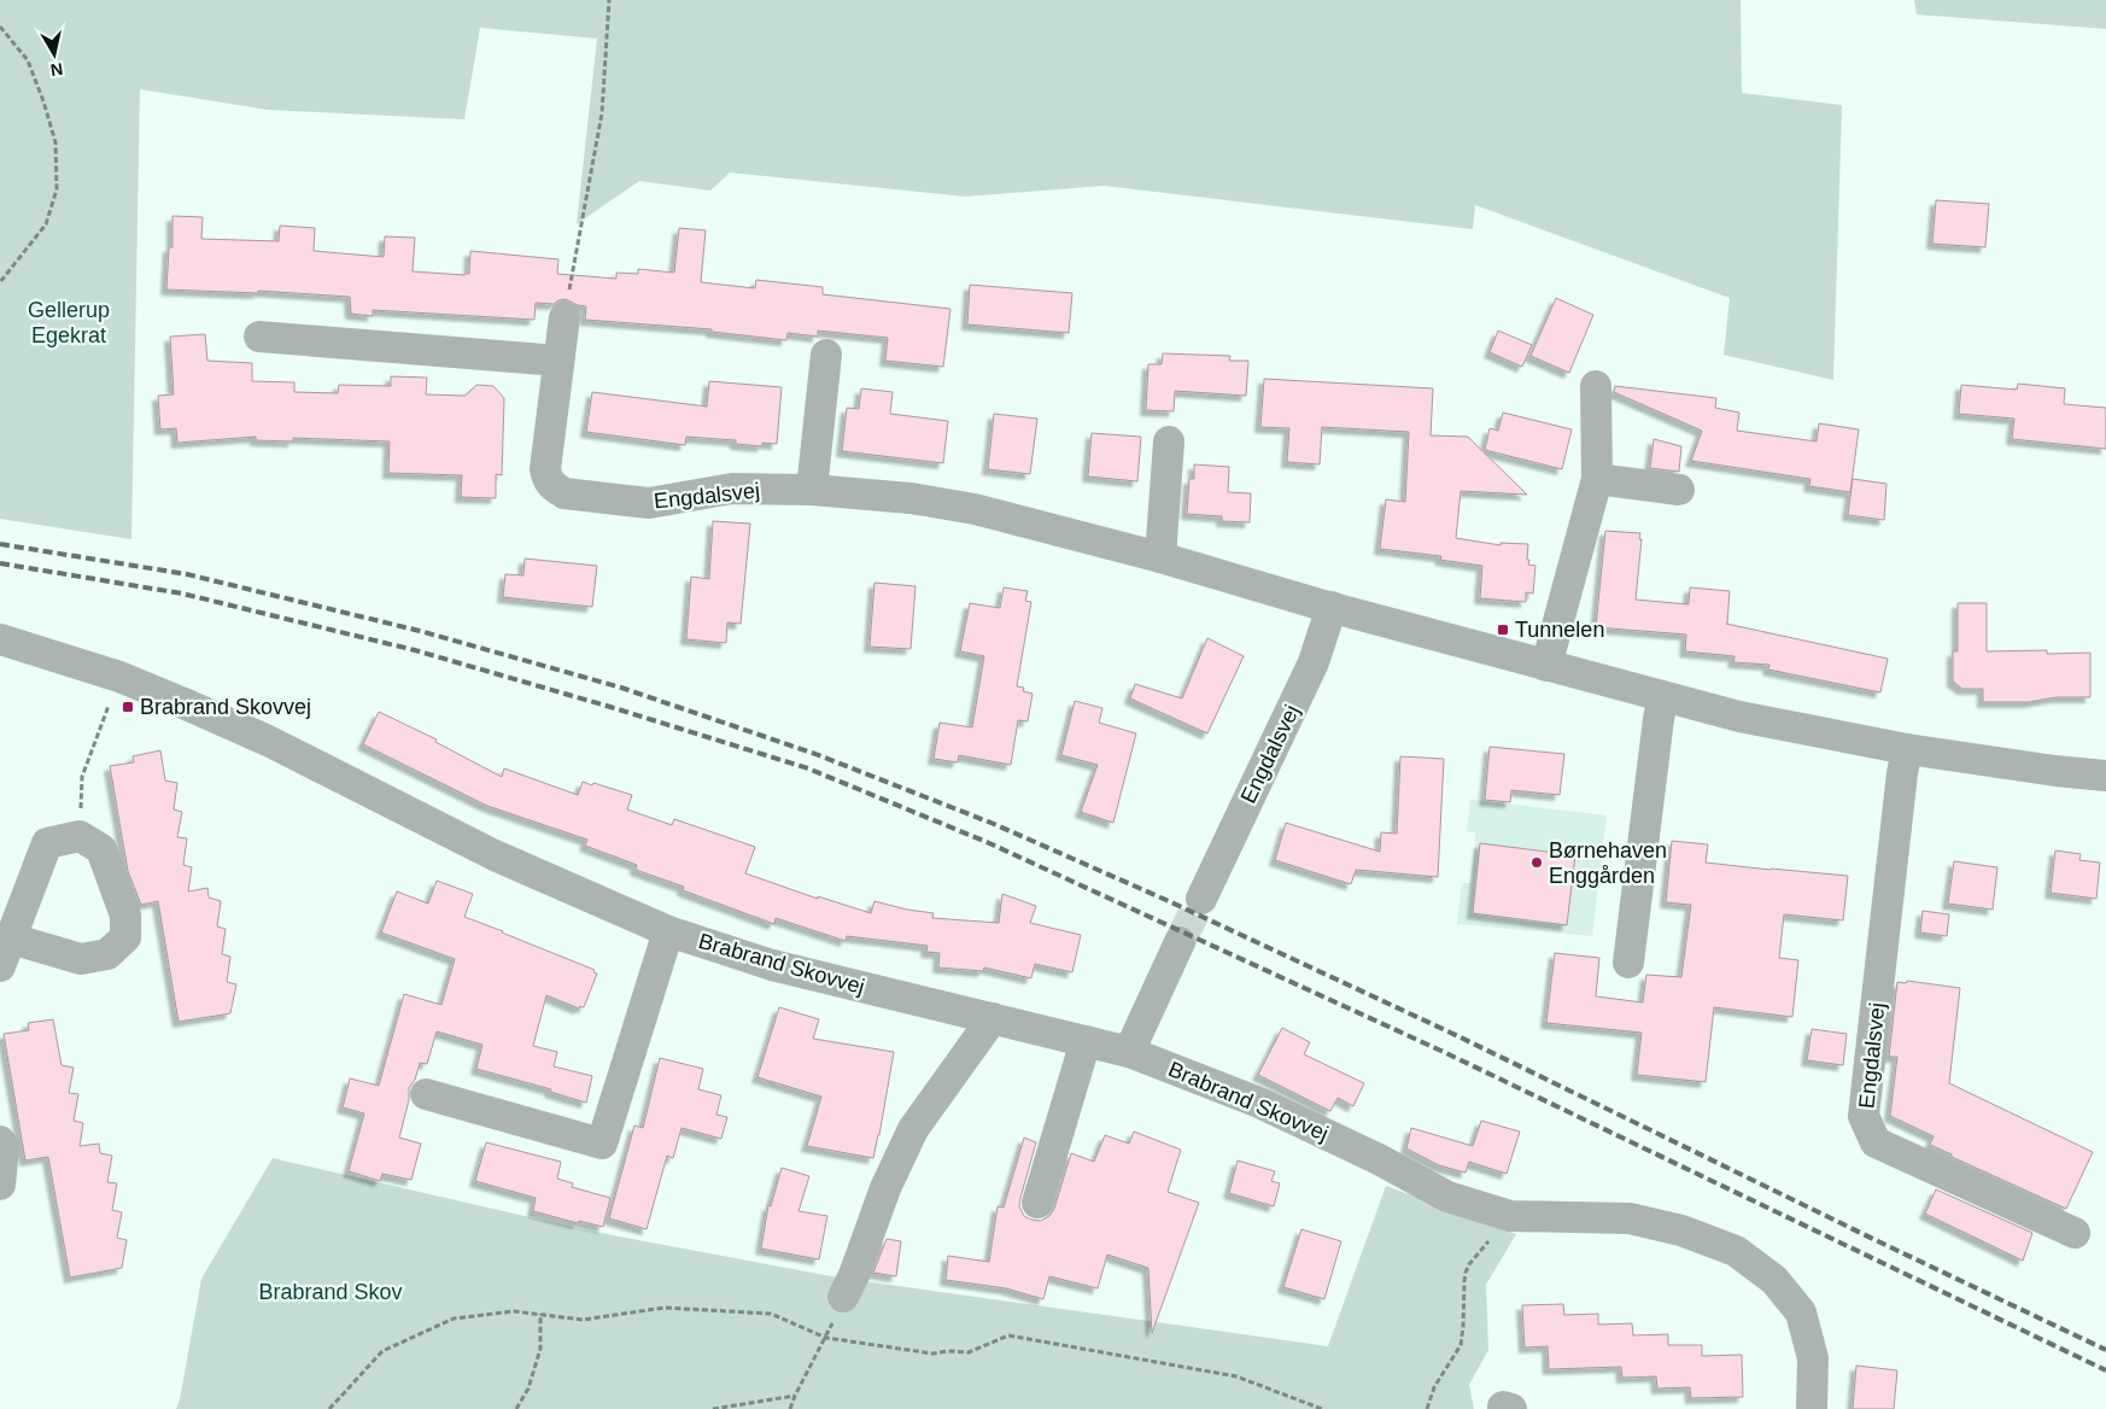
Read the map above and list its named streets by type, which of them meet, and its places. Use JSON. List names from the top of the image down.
{
  "streets": {
    "street": ["Engdalsvej", "Brabrand Skovvej"]
  },
  "parks": ["Gellerup Egekrat", "Brabrand Skov"],
  "places": {
    "transit": ["Tunnelen", "Brabrand Skovvej"],
    "other": ["Børnehaven Enggården"]
  },
  "north": "bottom"
}
